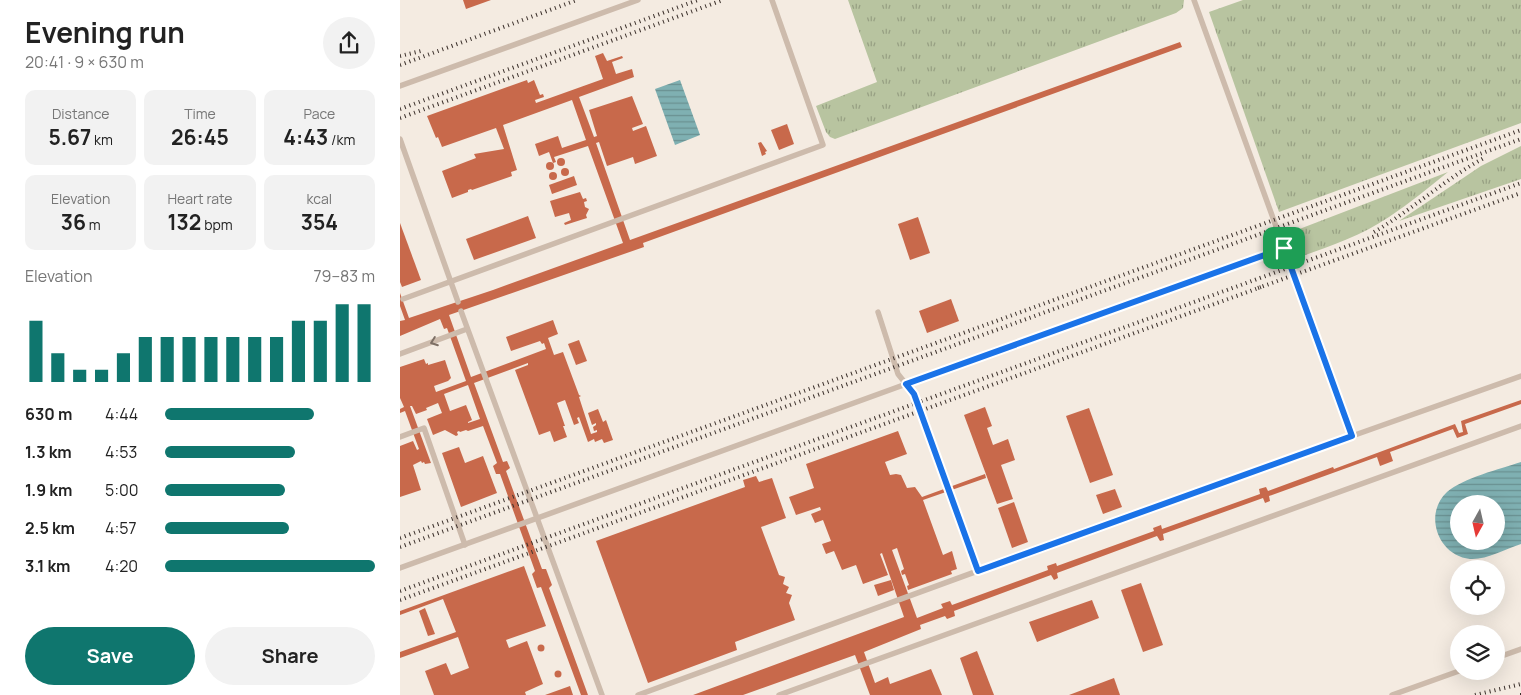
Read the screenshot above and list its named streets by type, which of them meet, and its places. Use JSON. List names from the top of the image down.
{
  "north": "bottom",
  "page": {
    "heading": ["Evening run", "20:41 · 9 × 630 m"],
    "stats": [
      ["Distance", "5.67 km"],
      ["Time", "26:45"],
      ["Pace", "4:43 /km"],
      ["Elevation", "36 m"],
      ["Heart rate", "132 bpm"],
      ["kcal", "354"]
    ],
    "chart": ["Elevation", "79–83 m"],
    "list": [
      {
        "name": "630 m",
        "note": "4:44"
      },
      {
        "name": "1.3 km",
        "note": "4:53"
      },
      {
        "name": "1.9 km",
        "note": "5:00"
      },
      {
        "name": "2.5 km",
        "note": "4:57"
      },
      {
        "name": "3.1 km",
        "note": "4:20"
      }
    ],
    "buttons": ["Save", "Share"]
  }
}
